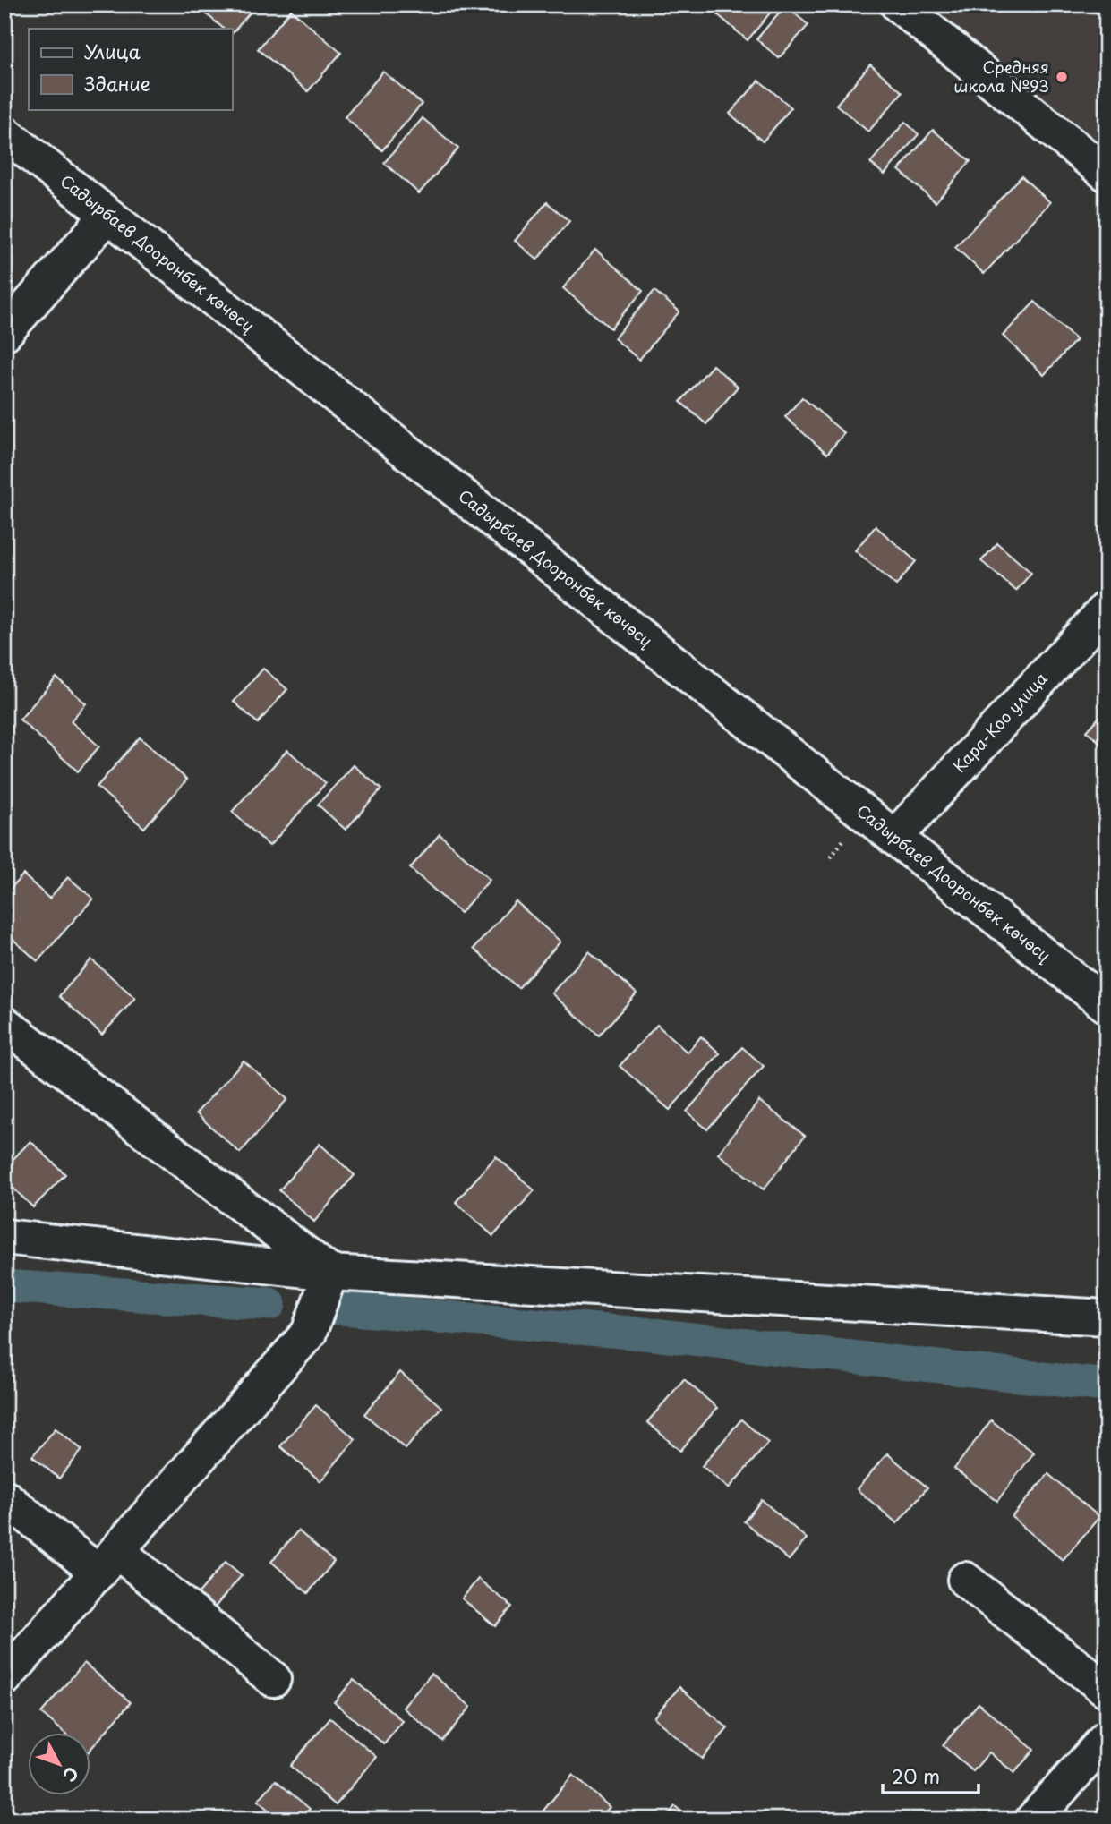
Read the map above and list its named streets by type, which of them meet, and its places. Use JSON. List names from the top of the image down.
{
  "streets": {
    "street": ["Садырбаев Дооронбек көчөсү", "Кара-Коо улица"]
  },
  "crossings": [
    ["Садырбаев Дооронбек көчөсү", "Кара-Коо улица"]
  ],
  "places": ["Средняя школа №93"],
  "legend": ["Улица", "Здание"],
  "scale_bar": "20 m",
  "north": "bottom right"
}
